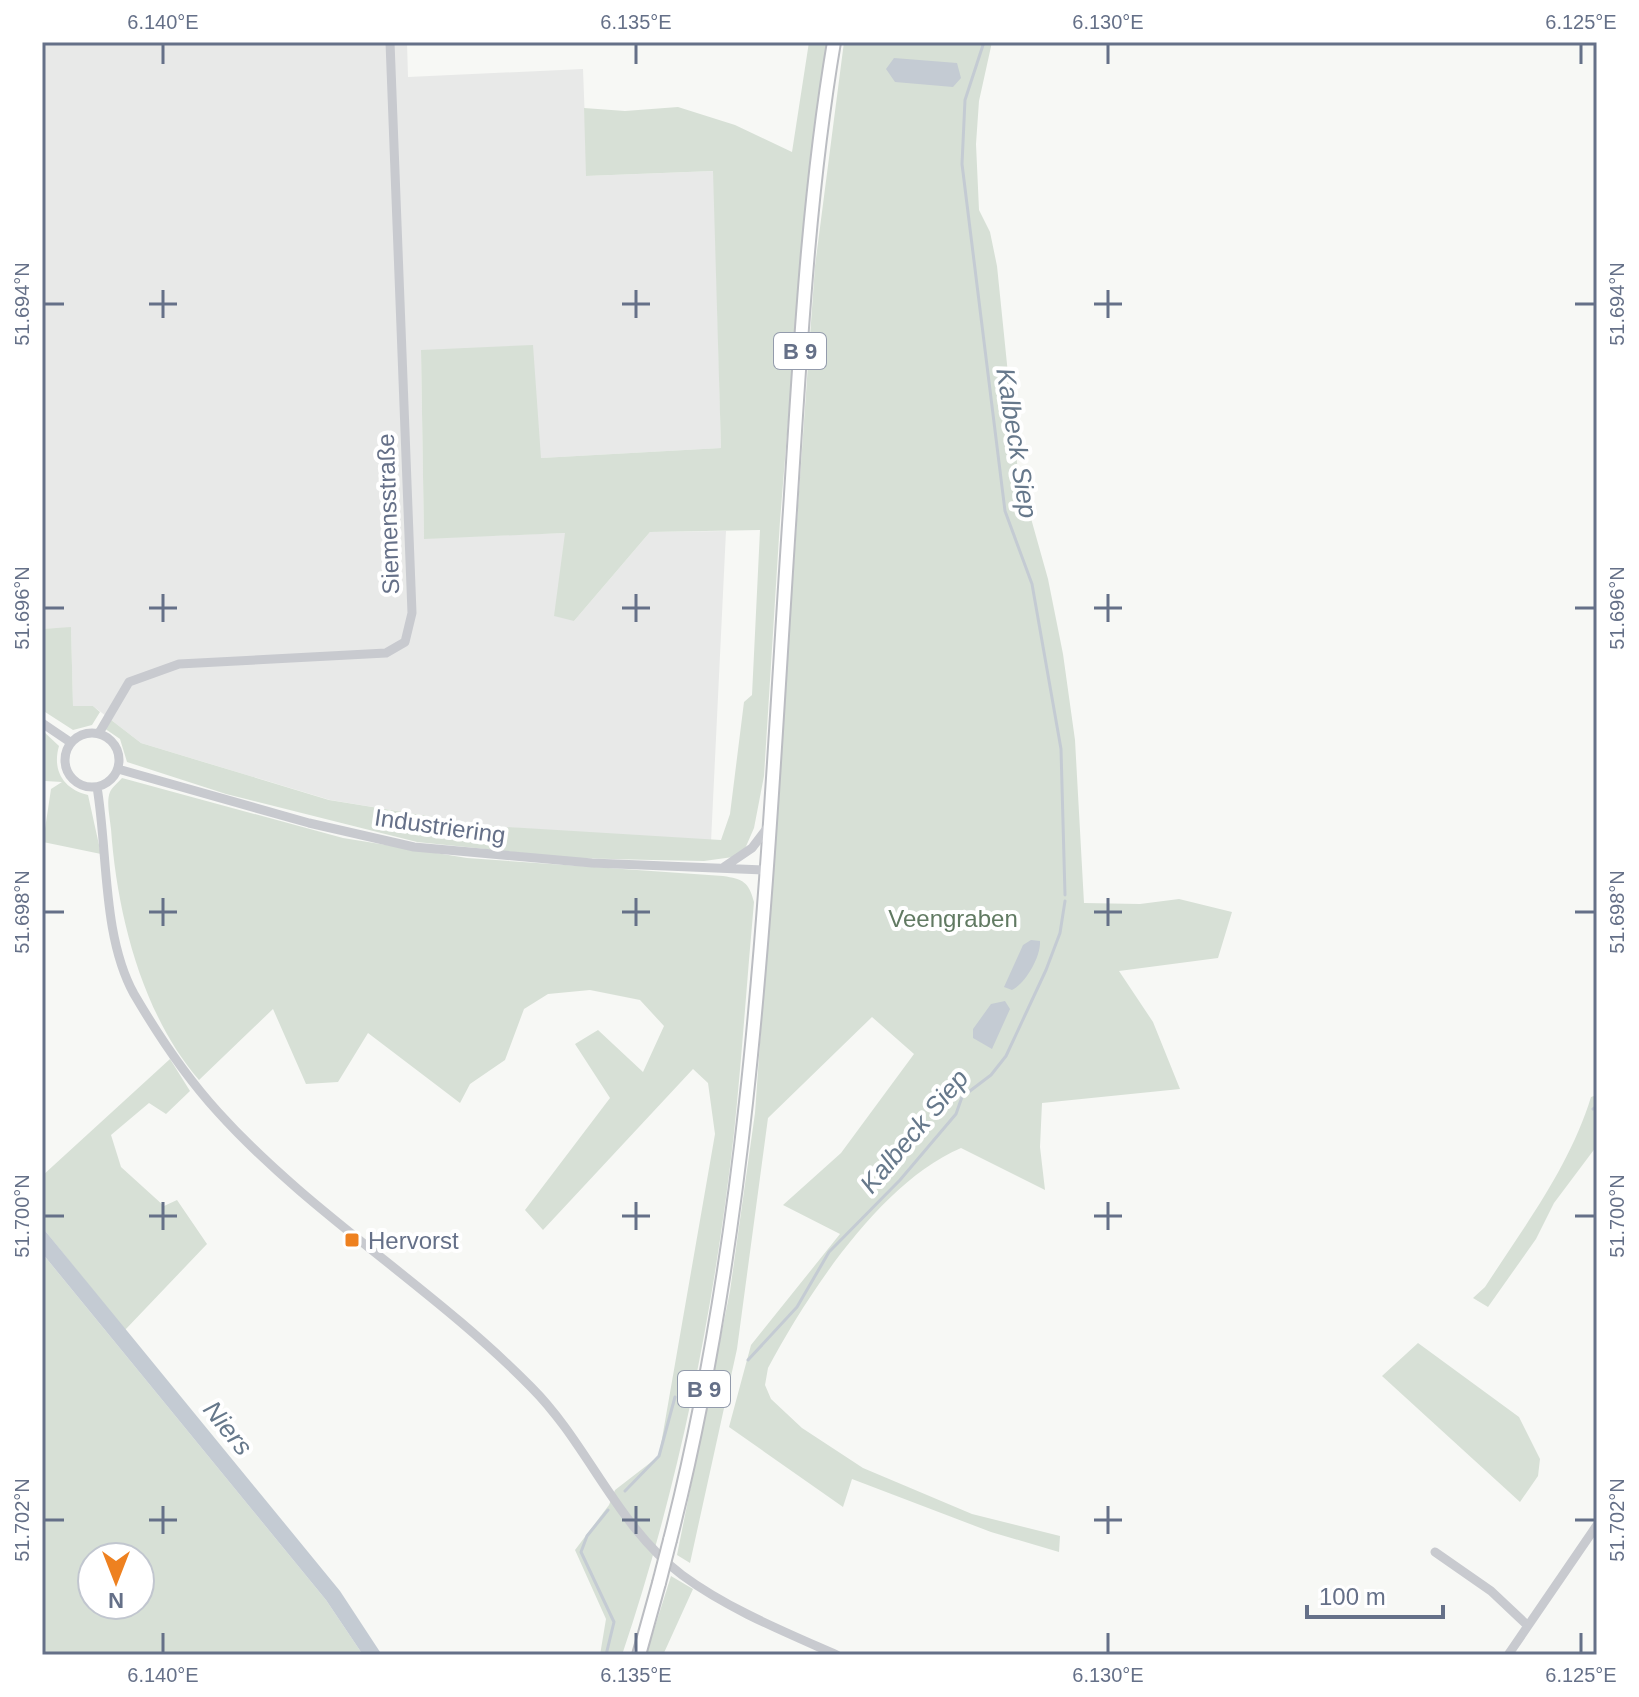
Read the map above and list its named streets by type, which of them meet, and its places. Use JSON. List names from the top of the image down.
{
  "streets": {
    "main road": ["B 9"],
    "street": ["Siemensstraße", "Industriering"]
  },
  "crossings": [
    ["B 9", "Industriering"],
    ["Siemensstraße", "Industriering"]
  ],
  "water": ["Kalbeck Siep", "Niers"],
  "parks": ["Veengraben"],
  "places": {
    "transit": ["Hervorst"]
  },
  "scale_bar": "100 m",
  "north": "bottom",
  "coordinates": [
    "6.140°E",
    "6.135°E",
    "6.130°E",
    "6.125°E",
    "51.694°N",
    "51.696°N",
    "51.698°N",
    "51.700°N",
    "51.702°N"
  ]
}
